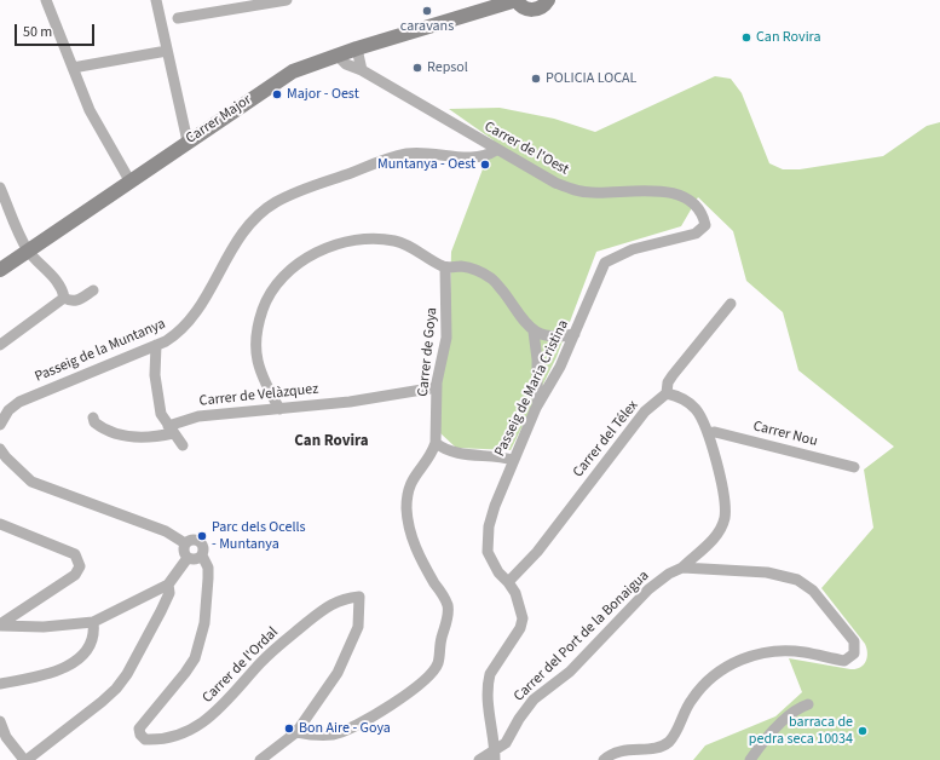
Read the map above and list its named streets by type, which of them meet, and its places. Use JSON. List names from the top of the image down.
{
  "streets": {
    "street": [
      "Carrer Major",
      "Carrer de l'Oest",
      "Passeig de la Muntanya",
      "Carrer de Goya",
      "Passeig de Maria Cristina",
      "Carrer de Velàzquez",
      "Carrer Nou",
      "Carrer del Télex",
      "Carrer del Port de la Bonaigua",
      "Carrer de l'Ordal"
    ]
  },
  "crossings": [
    ["Carrer Major", "Carrer de l'Oest"],
    ["Carrer de l'Oest", "Passeig de la Muntanya"],
    ["Carrer de l'Oest", "Passeig de Maria Cristina"],
    ["Carrer de Goya", "Carrer de Velàzquez"],
    ["Passeig de Maria Cristina", "Carrer del Télex"],
    ["Passeig de Maria Cristina", "Carrer del Port de la Bonaigua"]
  ],
  "districts": ["Can Rovira"],
  "places": [
    "caravans",
    "Can Rovira",
    "Repsol",
    "POLICIA LOCAL",
    "Major - Oest",
    "Muntanya - Oest",
    "Parc dels Ocells - Muntanya",
    "Bon Aire - Goya",
    "barraca de pedra seca 10034"
  ],
  "scale_bar": "50 m"
}
